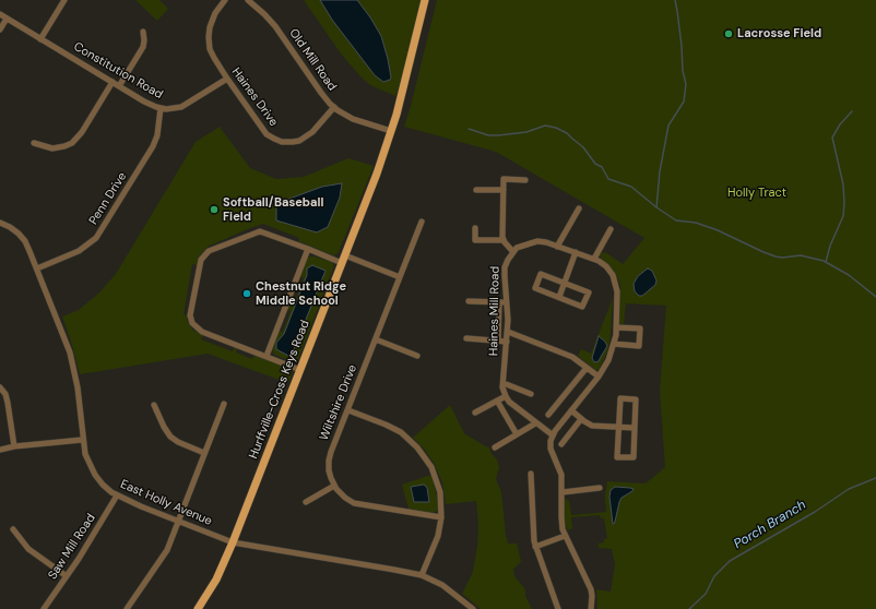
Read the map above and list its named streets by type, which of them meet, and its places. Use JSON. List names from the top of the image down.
{
  "streets": {
    "main road": ["Hurffville-Cross Keys Road"],
    "street": [
      "Old Mill Road",
      "Constitution Road",
      "Haines Drive",
      "Penn Drive",
      "Haines Mill Road",
      "Wiltshire Drive",
      "East Holly Avenue",
      "Saw Mill Road"
    ]
  },
  "crossings": [
    ["Old Mill Road", "Haines Drive"],
    ["Old Mill Road", "Hurffville-Cross Keys Road"],
    ["Constitution Road", "Haines Drive"],
    ["Constitution Road", "Penn Drive"],
    ["Penn Drive", "East Holly Avenue"],
    ["Hurffville-Cross Keys Road", "East Holly Avenue"],
    ["East Holly Avenue", "Saw Mill Road"]
  ],
  "water": ["Porch Branch"],
  "parks": ["Holly Tract"],
  "places": ["Lacrosse Field", "Softball/Baseball Field", "Chestnut Ridge Middle School"]
}
